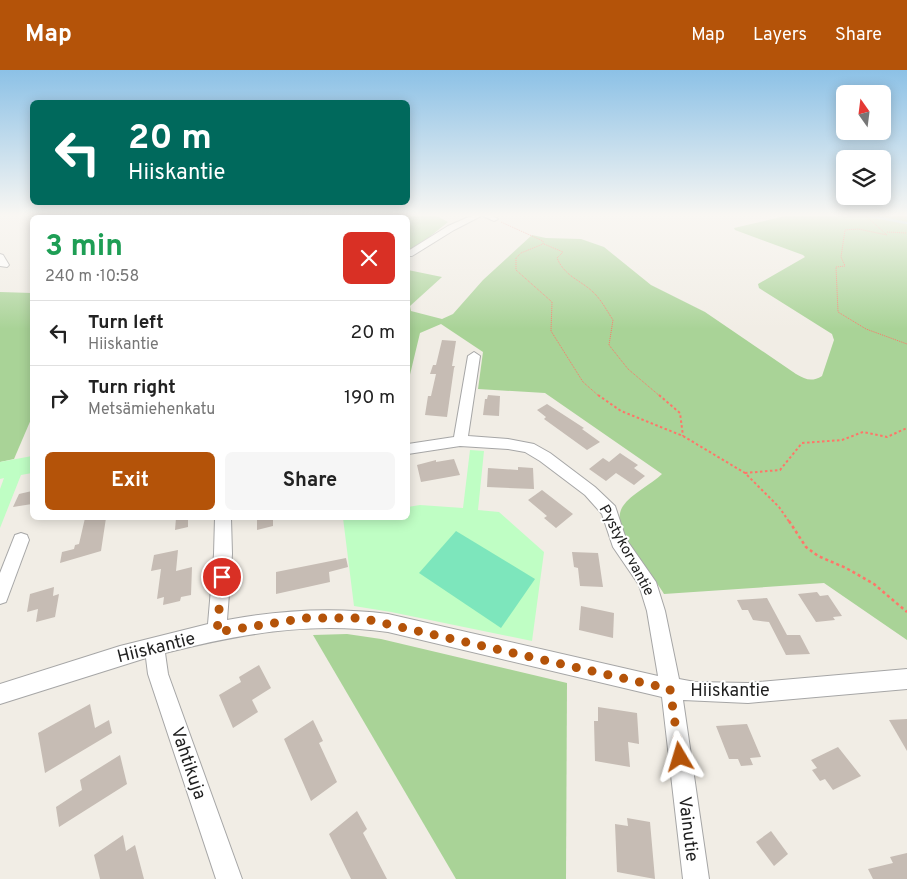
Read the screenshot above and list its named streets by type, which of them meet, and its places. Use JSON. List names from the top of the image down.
{
  "streets": {
    "street": [
      "Pystykorvantie",
      "Hiiskantie",
      "Vahtikuja",
      "Vainutie"
    ]
  },
  "crossings": [
    ["Pystykorvantie", "Hiiskantie"],
    ["Pystykorvantie", "Vainutie"],
    ["Hiiskantie", "Vahtikuja"],
    ["Hiiskantie", "Vainutie"]
  ],
  "north": "top",
  "page": {
    "header": "Map",
    "nav": ["Map", "Layers", "Share"],
    "turn": ["20 m", "Hiiskantie"],
    "heading": ["3 min", "240 m · 10:58"],
    "list": [
      {
        "name": "Turn left",
        "note": "Hiiskantie",
        "value": "20 m"
      },
      {
        "name": "Turn right",
        "note": "Metsämiehenkatu",
        "value": "190 m"
      }
    ],
    "buttons": ["Exit", "Share"]
  }
}
